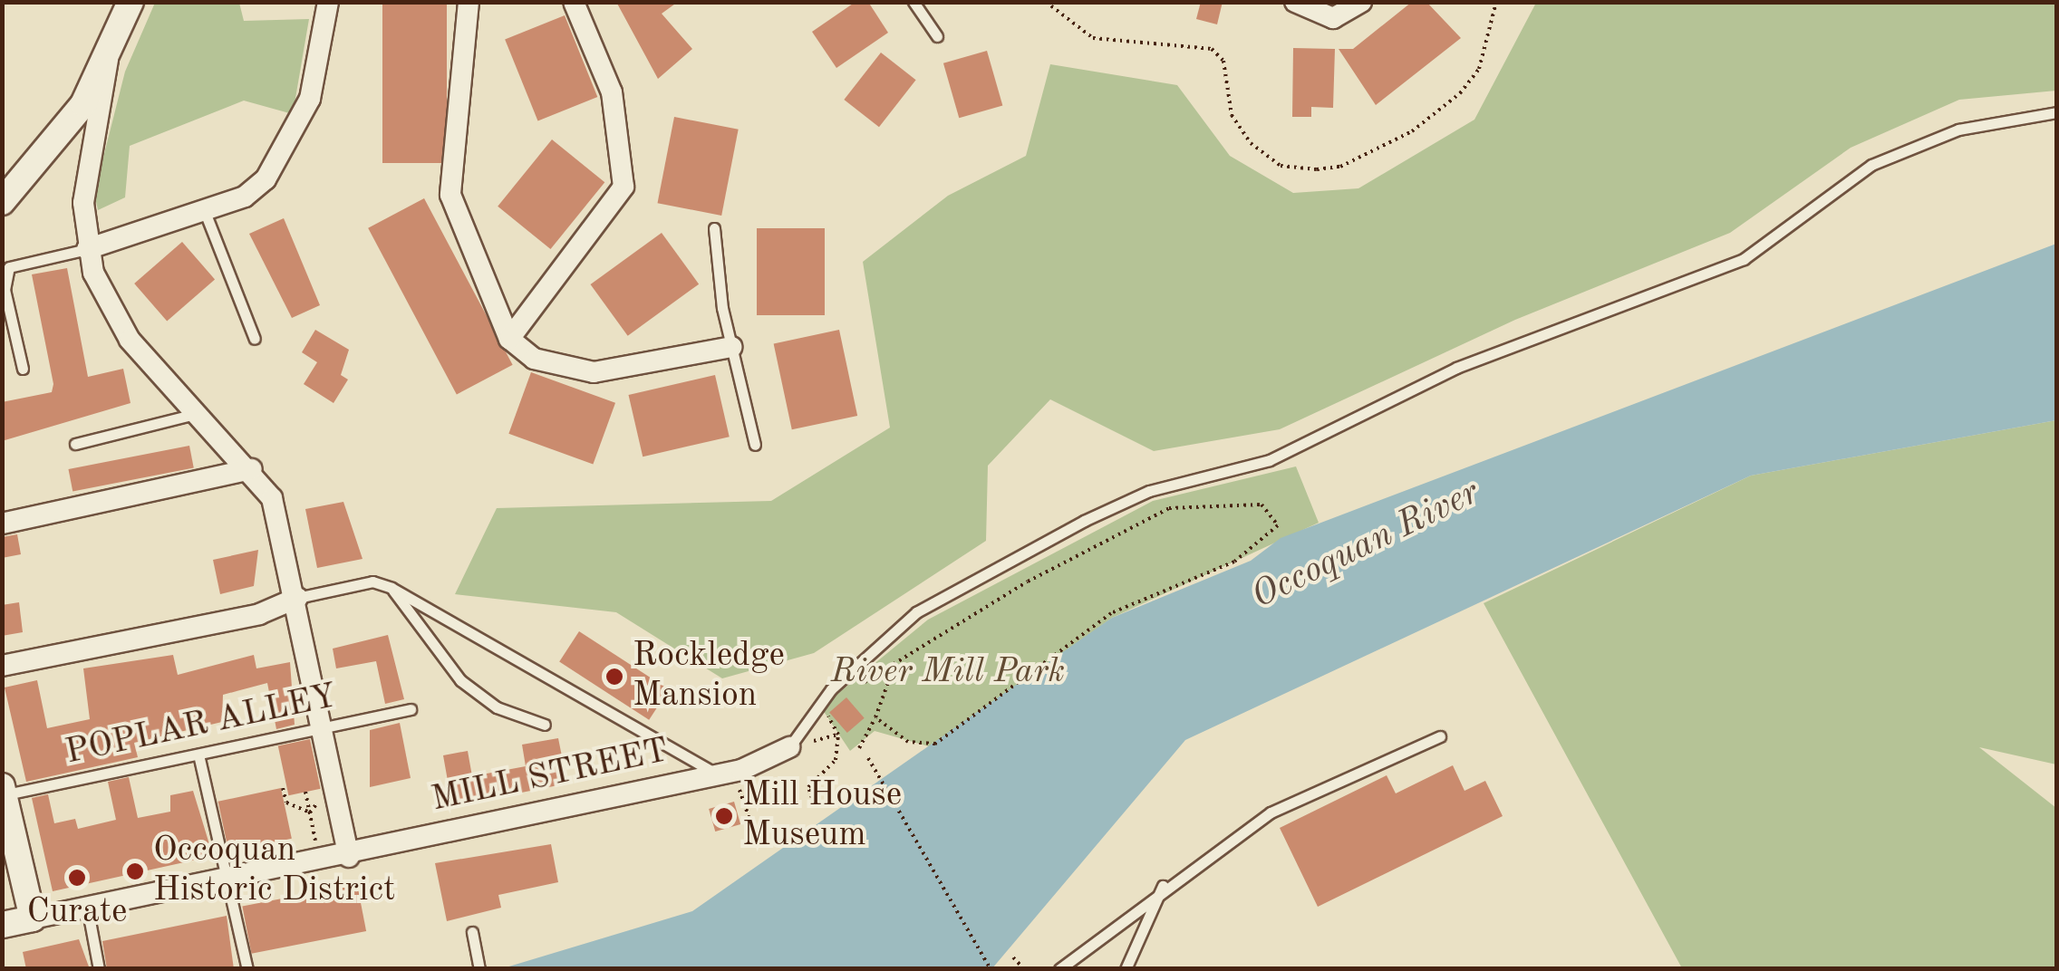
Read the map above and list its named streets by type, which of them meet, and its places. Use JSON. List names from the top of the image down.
{
  "streets": {
    "street": ["MILL STREET"],
    "lane": ["POPLAR ALLEY"]
  },
  "water": ["Occoquan River"],
  "parks": ["River Mill Park"],
  "places": [
    "Rockledge Mansion",
    "Mill House Museum",
    "Occoquan Historic District",
    "Curate"
  ]
}
